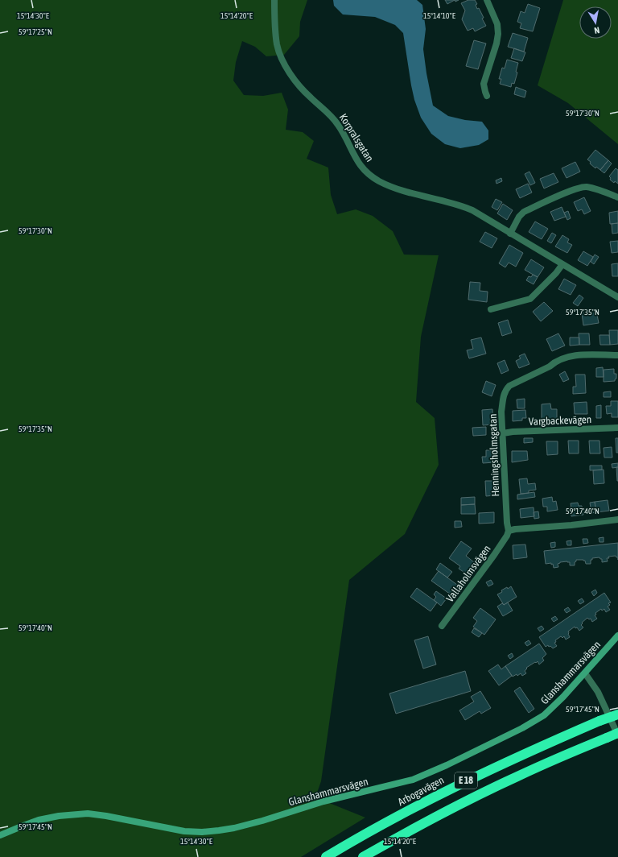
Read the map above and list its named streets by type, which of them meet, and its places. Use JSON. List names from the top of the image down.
{
  "streets": {
    "highway": ["E 18", "Arbogavägen"],
    "street": [
      "Korpralsgatan",
      "Vargbackevägen",
      "Henningsholmsgatan",
      "Vallaholmsvägen",
      "Glanshammarsvägen"
    ]
  },
  "crossings": [
    ["Vargbackevägen", "Henningsholmsgatan"],
    ["Henningsholmsgatan", "Vallaholmsvägen"]
  ],
  "north": "bottom",
  "coordinates": [
    "15°14'30\"E",
    "15°14'20\"E",
    "15°14'10\"E",
    "59°17'25\"N",
    "59°17'30\"N",
    "59°17'35\"N",
    "59°17'40\"N",
    "59°17'45\"N"
  ]
}
